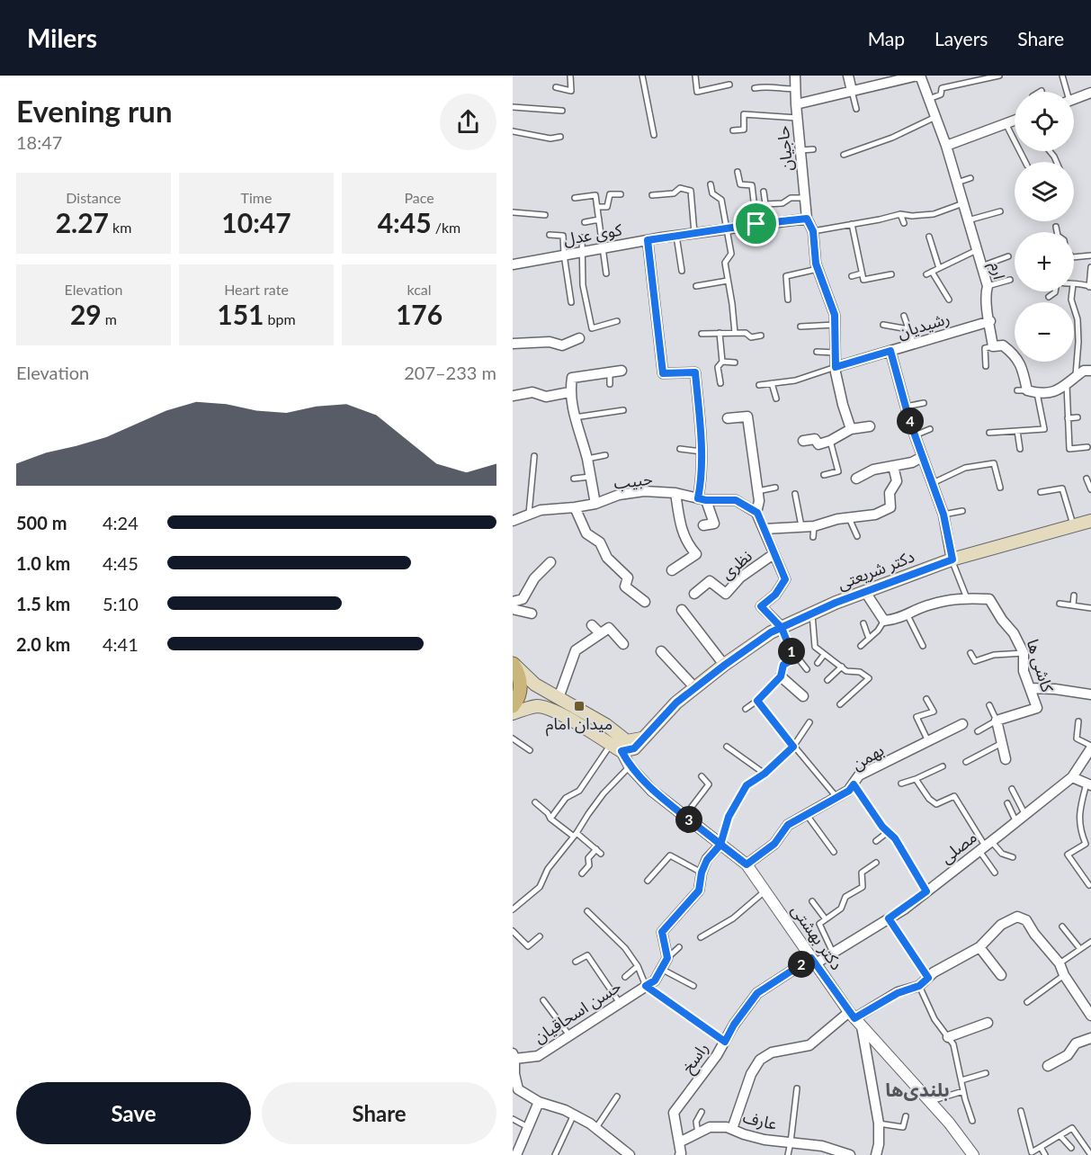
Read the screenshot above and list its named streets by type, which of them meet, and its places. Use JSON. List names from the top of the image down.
{
  "streets": {
    "main road": ["دکتر شریعتی"],
    "street": [
      "حاجیان",
      "کوی عدل",
      "ارم",
      "رشیدیان",
      "حبیب",
      "نظری",
      "کاشی ها",
      "بهمن",
      "مصلی",
      "دکتر بهشتی",
      "حسن اسحاقیان",
      "راسخ",
      "عارف"
    ]
  },
  "crossings": [
    ["حاجیان", "کوی عدل"],
    ["ارم", "رشیدیان"],
    ["دکتر شریعتی", "دکتر بهشتی"],
    ["بهمن", "دکتر بهشتی"],
    ["مصلی", "دکتر بهشتی"],
    ["مصلی", "راسخ"],
    ["دکتر بهشتی", "راسخ"],
    ["راسخ", "عارف"]
  ],
  "districts": ["بلندی‌ها"],
  "places": {
    "transit": ["میدان امام"]
  },
  "page": {
    "header": "Milers",
    "nav": ["Map", "Layers", "Share"],
    "heading": ["Evening run", "18:47"],
    "map_buttons": ["+", "−"],
    "stats": [
      ["Distance", "2.27 km"],
      ["Time", "10:47"],
      ["Pace", "4:45 /km"],
      ["Elevation", "29 m"],
      ["Heart rate", "151 bpm"],
      ["kcal", "176"]
    ],
    "chart": ["Elevation", "207–233 m"],
    "pins": [
      "4",
      "1",
      "3",
      "2"
    ],
    "list": [
      {
        "name": "500 m",
        "note": "4:24"
      },
      {
        "name": "1.0 km",
        "note": "4:45"
      },
      {
        "name": "1.5 km",
        "note": "5:10"
      },
      {
        "name": "2.0 km",
        "note": "4:41"
      }
    ],
    "buttons": ["Save", "Share"]
  }
}
